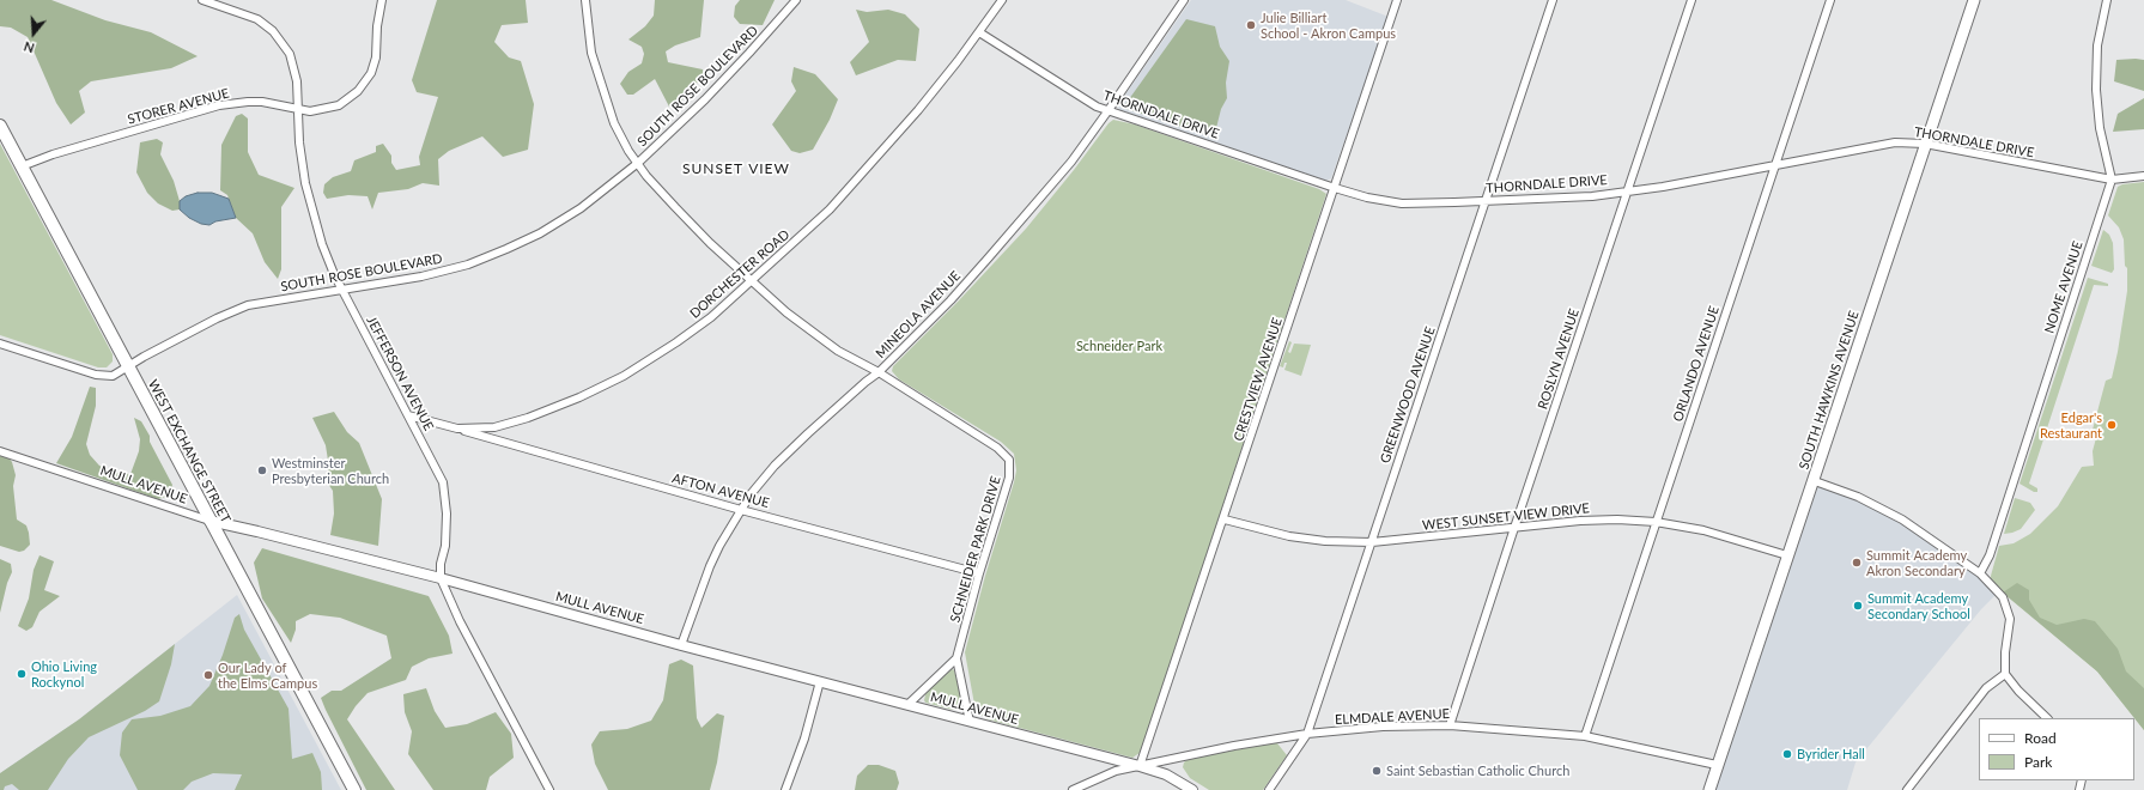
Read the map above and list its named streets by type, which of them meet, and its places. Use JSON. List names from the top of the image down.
{
  "streets": {
    "main road": ["SOUTH HAWKINS AVENUE", "WEST EXCHANGE STREET"],
    "street": [
      "SOUTH ROSE BOULEVARD",
      "STORER AVENUE",
      "THORNDALE DRIVE",
      "DORCHESTER ROAD",
      "NOME AVENUE",
      "MINEOLA AVENUE",
      "ROSLYN AVENUE",
      "ORLANDO AVENUE",
      "JEFFERSON AVENUE",
      "CRESTVIEW AVENUE",
      "GREENWOOD AVENUE",
      "MULL AVENUE",
      "AFTON AVENUE",
      "WEST SUNSET VIEW DRIVE",
      "SCHNEIDER PARK DRIVE",
      "ELMDALE AVENUE"
    ]
  },
  "crossings": [
    ["SOUTH ROSE BOULEVARD", "JEFFERSON AVENUE"],
    ["SOUTH ROSE BOULEVARD", "WEST EXCHANGE STREET"],
    ["STORER AVENUE", "JEFFERSON AVENUE"],
    ["STORER AVENUE", "WEST EXCHANGE STREET"],
    ["THORNDALE DRIVE", "DORCHESTER ROAD"],
    ["THORNDALE DRIVE", "NOME AVENUE"],
    ["THORNDALE DRIVE", "MINEOLA AVENUE"],
    ["THORNDALE DRIVE", "ROSLYN AVENUE"],
    ["THORNDALE DRIVE", "ORLANDO AVENUE"],
    ["THORNDALE DRIVE", "CRESTVIEW AVENUE"],
    ["THORNDALE DRIVE", "SOUTH HAWKINS AVENUE"],
    ["THORNDALE DRIVE", "GREENWOOD AVENUE"],
    ["DORCHESTER ROAD", "JEFFERSON AVENUE"],
    ["DORCHESTER ROAD", "AFTON AVENUE"],
    ["MINEOLA AVENUE", "MULL AVENUE"],
    ["MINEOLA AVENUE", "AFTON AVENUE"],
    ["MINEOLA AVENUE", "SCHNEIDER PARK DRIVE"],
    ["ROSLYN AVENUE", "WEST SUNSET VIEW DRIVE"],
    ["ROSLYN AVENUE", "ELMDALE AVENUE"],
    ["ORLANDO AVENUE", "WEST SUNSET VIEW DRIVE"],
    ["ORLANDO AVENUE", "ELMDALE AVENUE"],
    ["JEFFERSON AVENUE", "MULL AVENUE"],
    ["CRESTVIEW AVENUE", "MULL AVENUE"],
    ["CRESTVIEW AVENUE", "WEST SUNSET VIEW DRIVE"],
    ["CRESTVIEW AVENUE", "ELMDALE AVENUE"],
    ["SOUTH HAWKINS AVENUE", "WEST SUNSET VIEW DRIVE"],
    ["SOUTH HAWKINS AVENUE", "ELMDALE AVENUE"],
    ["GREENWOOD AVENUE", "WEST SUNSET VIEW DRIVE"],
    ["GREENWOOD AVENUE", "ELMDALE AVENUE"],
    ["WEST EXCHANGE STREET", "MULL AVENUE"],
    ["MULL AVENUE", "SCHNEIDER PARK DRIVE"],
    ["MULL AVENUE", "ELMDALE AVENUE"],
    ["AFTON AVENUE", "SCHNEIDER PARK DRIVE"]
  ],
  "districts": ["SUNSET VIEW"],
  "parks": ["Schneider Park"],
  "places": [
    "Julie Billiart School - Akron Campus",
    "Edgar's Restaurant",
    "Westminster Presbyterian Church",
    "Summit Academy Akron Secondary",
    "Summit Academy Secondary School",
    "Ohio Living Rockynol",
    "Our Lady of the Elms Campus",
    "Byrider Hall",
    "Saint Sebastian Catholic Church"
  ],
  "legend": ["Road", "Park"],
  "north": "bottom"
}
